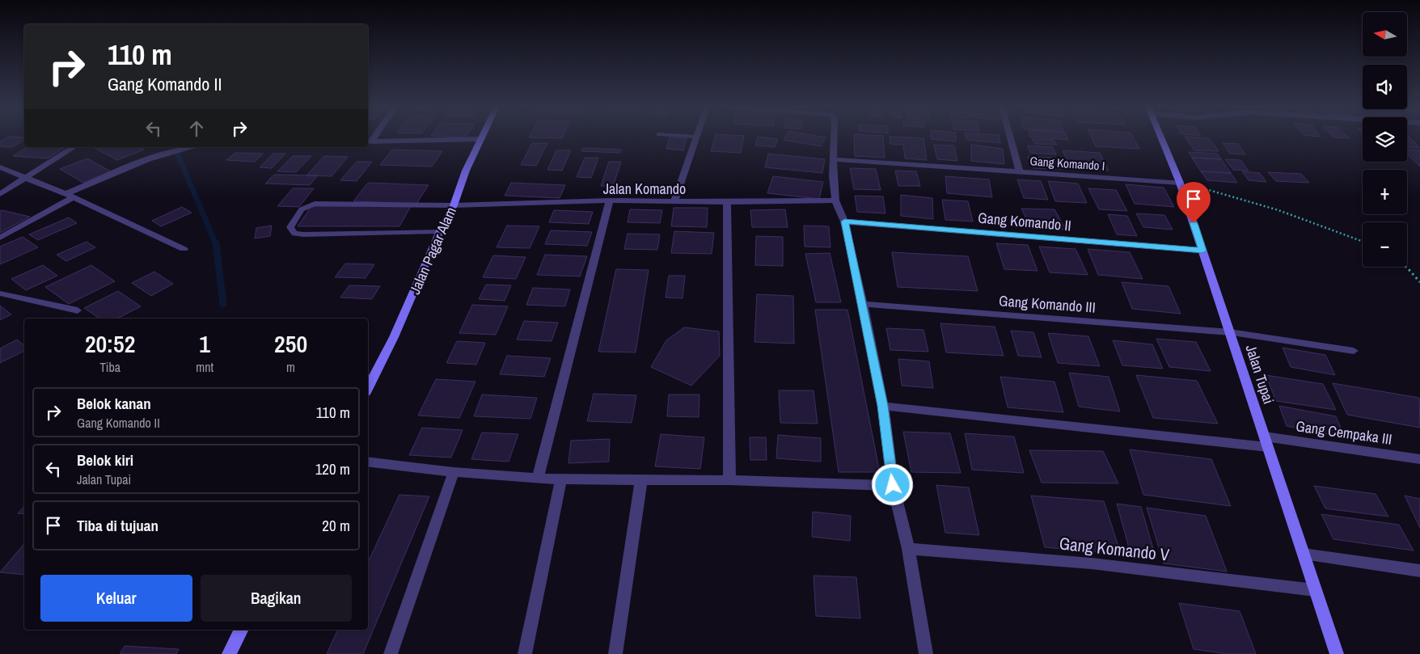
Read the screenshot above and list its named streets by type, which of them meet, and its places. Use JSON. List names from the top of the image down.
{
  "streets": {
    "street": [
      "Gang Komando I",
      "Jalan Komando",
      "Gang Komando II",
      "Jalan Pagar Alam",
      "Gang Komando III",
      "Jalan Tupai",
      "Gang Cempaka III",
      "Gang Komando V"
    ]
  },
  "crossings": [
    ["Gang Komando I", "Jalan Tupai"],
    ["Jalan Komando", "Jalan Pagar Alam"],
    ["Gang Komando II", "Jalan Tupai"],
    ["Gang Komando III", "Jalan Tupai"],
    ["Jalan Tupai", "Gang Cempaka III"],
    ["Jalan Tupai", "Gang Komando V"]
  ],
  "north": "left",
  "page": {
    "map_buttons": ["+", "−"],
    "turn": ["110 m", "Gang Komando II"],
    "eta": [
      "20:52",
      "Tiba",
      "1",
      "mnt",
      "250",
      "m"
    ],
    "list": [
      {
        "name": "Belok kanan",
        "note": "Gang Komando II",
        "value": "110 m"
      },
      {
        "name": "Belok kiri",
        "note": "Jalan Tupai",
        "value": "120 m"
      },
      {
        "name": "Tiba di tujuan",
        "value": "20 m"
      }
    ],
    "buttons": ["Keluar", "Bagikan"]
  }
}
